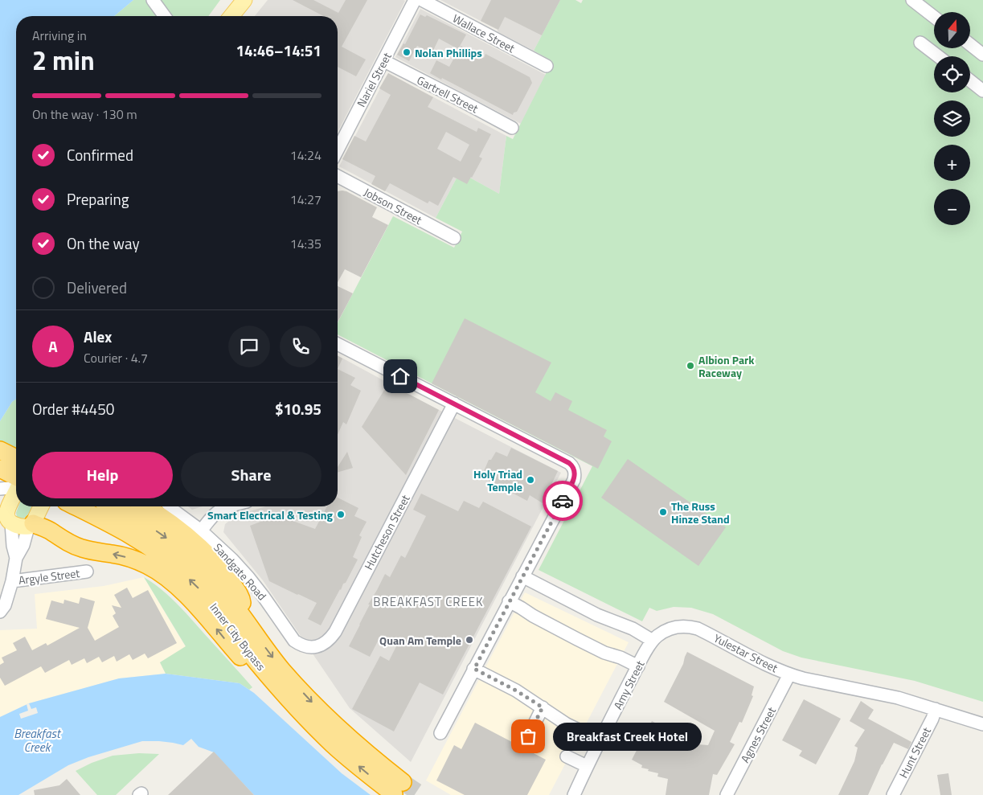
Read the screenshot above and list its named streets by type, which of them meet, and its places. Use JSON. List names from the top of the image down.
{
  "streets": {
    "highway": ["Inner City Bypass"],
    "street": [
      "Wallace Street",
      "Nariel Street",
      "Gartrell Street",
      "Jobson Street",
      "Hutcheson Street",
      "Sandgate Road",
      "Argyle Street",
      "Yulestar Street",
      "Amy Street",
      "Agnes Street",
      "Hunt Street"
    ]
  },
  "crossings": [
    ["Nariel Street", "Gartrell Street"],
    ["Hutcheson Street", "Sandgate Road"],
    ["Yulestar Street", "Amy Street"],
    ["Yulestar Street", "Agnes Street"],
    ["Yulestar Street", "Hunt Street"]
  ],
  "districts": ["BREAKFAST CREEK"],
  "water": ["Breakfast Creek"],
  "places": [
    "Nolan Phillips",
    "Albion Park Raceway",
    "Holy Triad Temple",
    "The Russ Hinze Stand",
    "Smart Electrical & Testing",
    "Quan Am Temple",
    "Breakfast Creek Hotel"
  ],
  "north": "top",
  "page": {
    "map_buttons": ["+", "−"],
    "heading": ["2 min", "Arriving in", "14:46–14:51"],
    "panel": [
      "Alex",
      "Courier · 4.7",
      "Order #4450",
      "$10.95"
    ],
    "bar": "On the way · 130 m",
    "list": [
      ["Confirmed", "14:24"],
      ["Preparing", "14:27"],
      ["On the way", "14:35"],
      "Delivered"
    ],
    "round": "A",
    "buttons": ["Help", "Share"],
    "bubble": "Breakfast Creek Hotel"
  }
}
